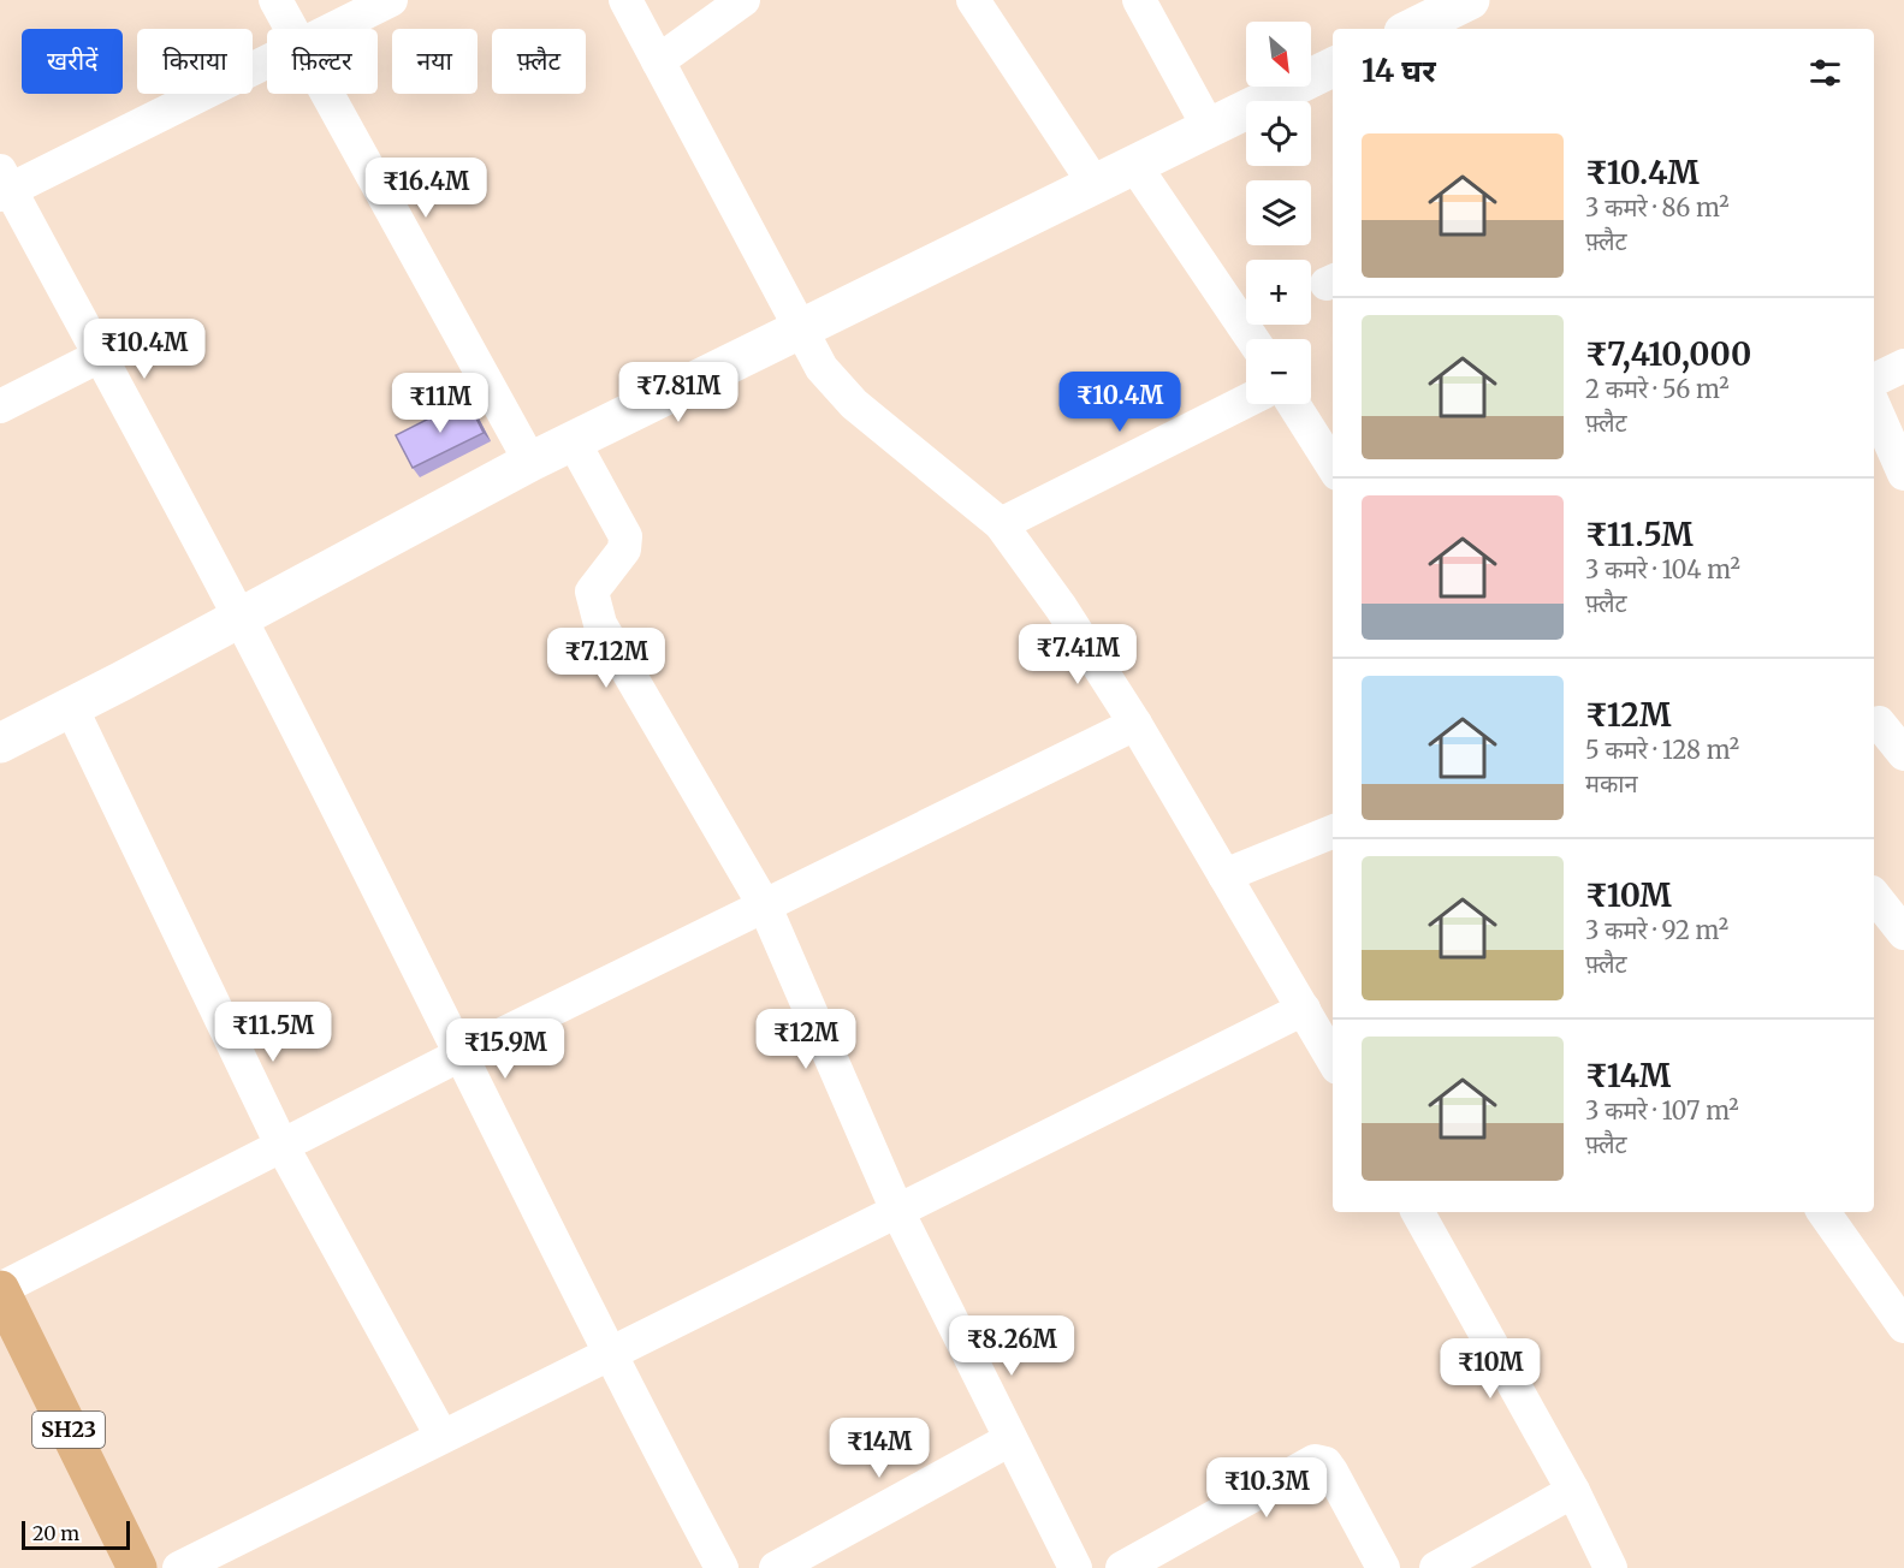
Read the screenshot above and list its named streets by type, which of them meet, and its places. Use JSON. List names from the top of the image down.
{
  "streets": {
    "main road": ["SH23"]
  },
  "scale_bar": "20 m",
  "north": "bottom right",
  "page": {
    "map_buttons": ["+", "−"],
    "chip": [
      "खरीदें",
      "किराया",
      "फ़िल्टर",
      "नया",
      "फ़्लैट"
    ],
    "heading": "14 घर",
    "list": [
      {
        "name": "₹10.4M",
        "note": "3 कमरे · 86 m² · फ़्लैट"
      },
      {
        "name": "₹7,410,000",
        "note": "2 कमरे · 56 m² · फ़्लैट"
      },
      {
        "name": "₹11.5M",
        "note": "3 कमरे · 104 m² · फ़्लैट"
      },
      {
        "name": "₹12M",
        "note": "5 कमरे · 128 m² · मकान"
      },
      {
        "name": "₹10M",
        "note": "3 कमरे · 92 m² · फ़्लैट"
      },
      {
        "name": "₹14M",
        "note": "3 कमरे · 107 m² · फ़्लैट"
      }
    ],
    "price": [
      "₹16.4M",
      "₹10.4M",
      "₹7.81M",
      "₹10.4M",
      "₹11M",
      "₹7.41M",
      "₹7.12M",
      "₹11.5M",
      "₹12M",
      "₹15.9M",
      "₹8.26M",
      "₹10M",
      "₹14M",
      "₹10.3M"
    ],
    "scale": "20 m"
  }
}
